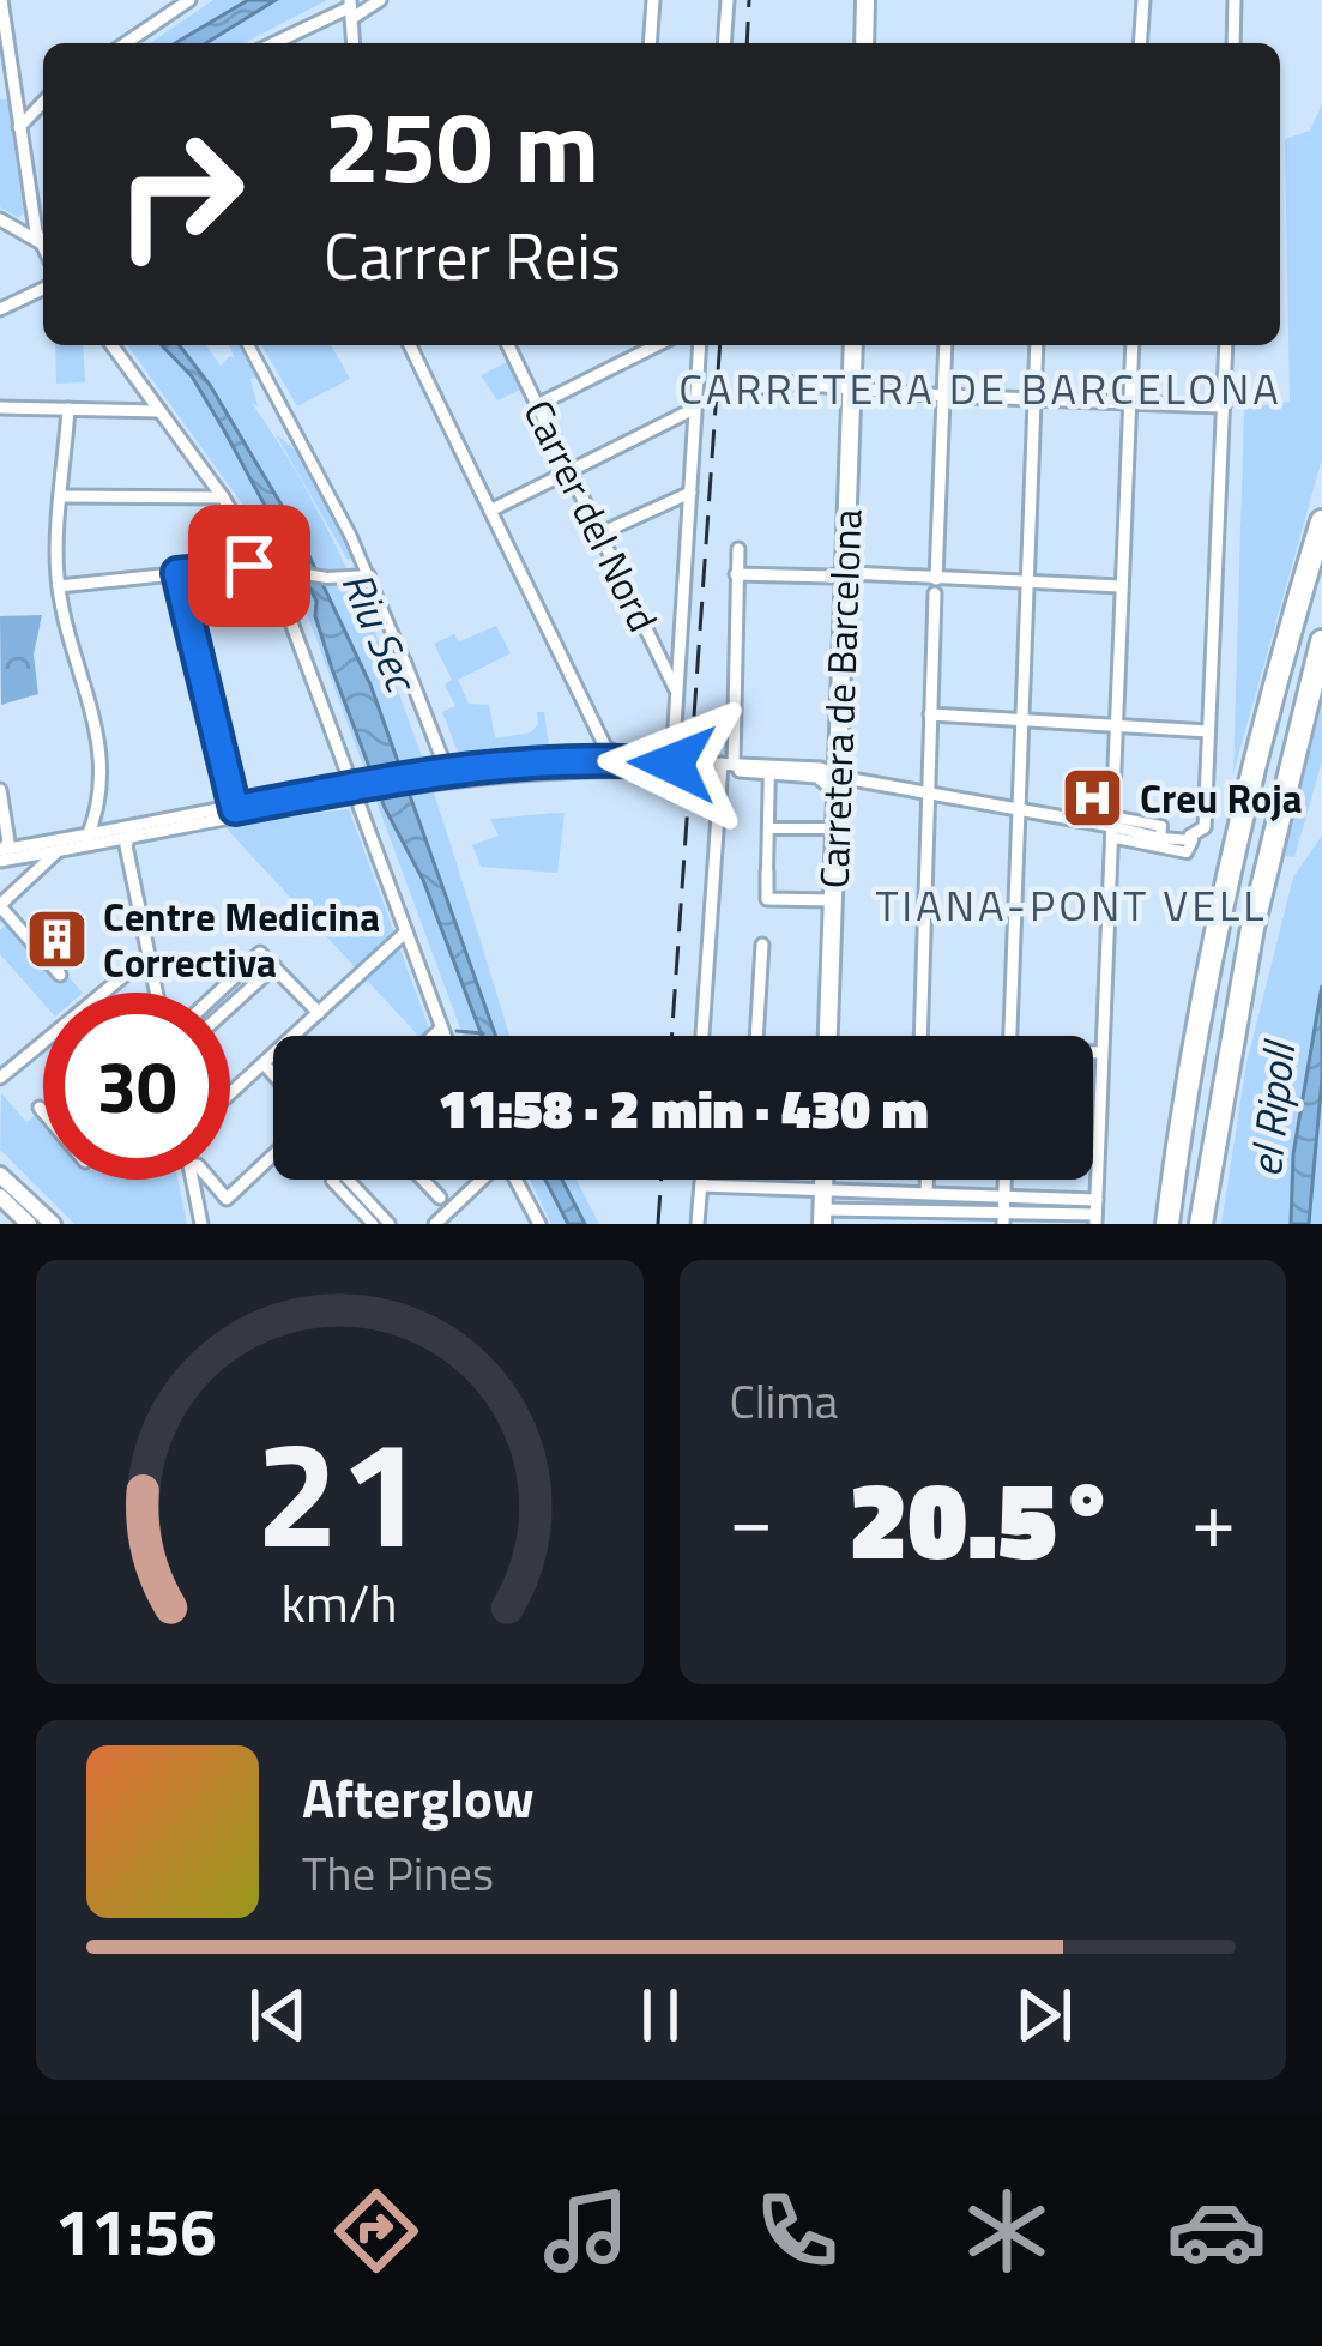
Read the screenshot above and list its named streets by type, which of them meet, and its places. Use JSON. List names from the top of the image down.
{
  "streets": {
    "main road": ["Carretera de Barcelona"],
    "street": ["Carrer del Nord"]
  },
  "districts": ["CARRETERA DE BARCELONA", "TIANA-PONT VELL"],
  "water": ["Riu Sec", "el Ripoll"],
  "places": {
    "hospital": ["Creu Roja"],
    "building": ["Centre Medicina Correctiva"]
  },
  "page": {
    "turn": ["250 m", "Carrer Reis"],
    "limit": "30",
    "trip": "11:58 · 2 min · 430 m",
    "tile": "Clima",
    "heat": ["−", "20.5°", "+"],
    "song": ["Afterglow", "The Pines"],
    "tabs": "11:56",
    "gauge": ["21", "km/h"]
  }
}
